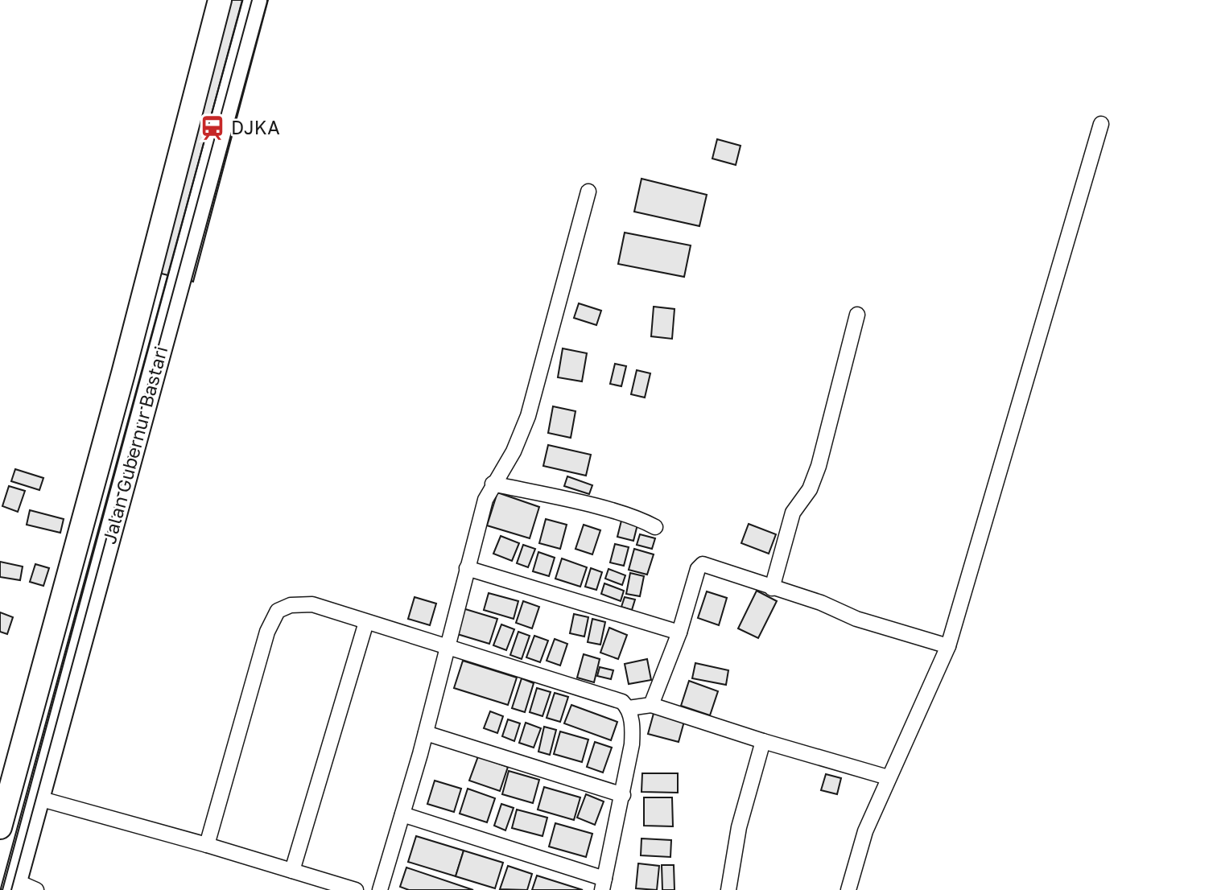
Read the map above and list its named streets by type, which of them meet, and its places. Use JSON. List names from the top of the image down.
{
  "streets": {
    "highway": ["Jalan Gubernur Bastari"]
  },
  "places": {
    "station": ["DJKA"]
  }
}
